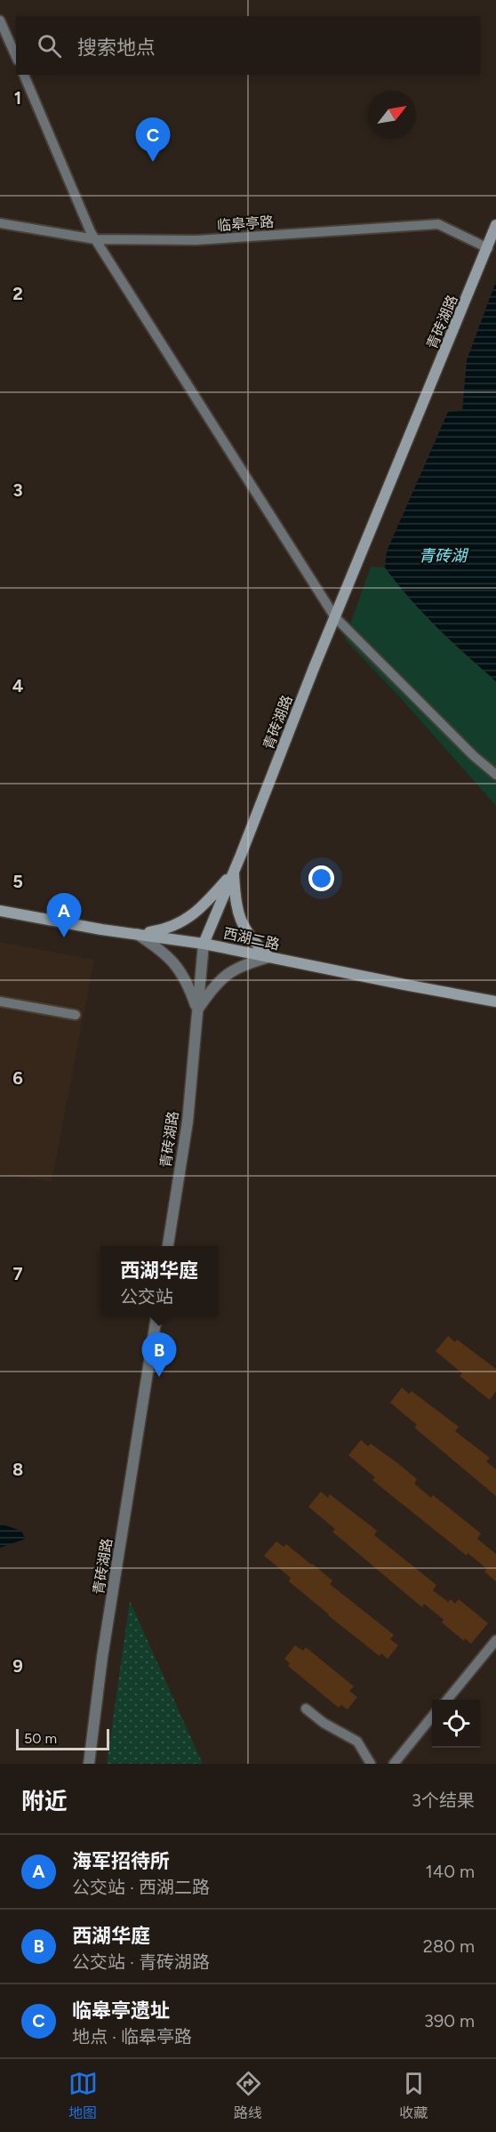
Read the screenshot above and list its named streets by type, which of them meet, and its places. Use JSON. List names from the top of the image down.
{
  "streets": {
    "main road": ["青砖湖路", "西湖二路"],
    "street": ["临皋亭路"]
  },
  "crossings": [
    ["临皋亭路", "青砖湖路"],
    ["青砖湖路", "西湖二路"]
  ],
  "water": ["青砖湖"],
  "scale_bar": "50 m",
  "north": "top right",
  "page": {
    "search": "搜索地点",
    "pins": ["C", "A", "B"],
    "popup": ["西湖华庭", "公交站"],
    "scale": "50 m",
    "heading": ["附近", "3个结果"],
    "list": [
      {
        "mark": "A",
        "name": "海军招待所",
        "note": "公交站 · 西湖二路",
        "value": "140 m"
      },
      {
        "mark": "B",
        "name": "西湖华庭",
        "note": "公交站 · 青砖湖路",
        "value": "280 m"
      },
      {
        "mark": "C",
        "name": "临皋亭遗址",
        "note": "地点 · 临皋亭路",
        "value": "390 m"
      }
    ],
    "nav": ["地图", "路线", "收藏"]
  },
  "grid": {
    "rows": [
      "1",
      "2",
      "3",
      "4",
      "5",
      "6",
      "7",
      "8",
      "9"
    ]
  }
}
